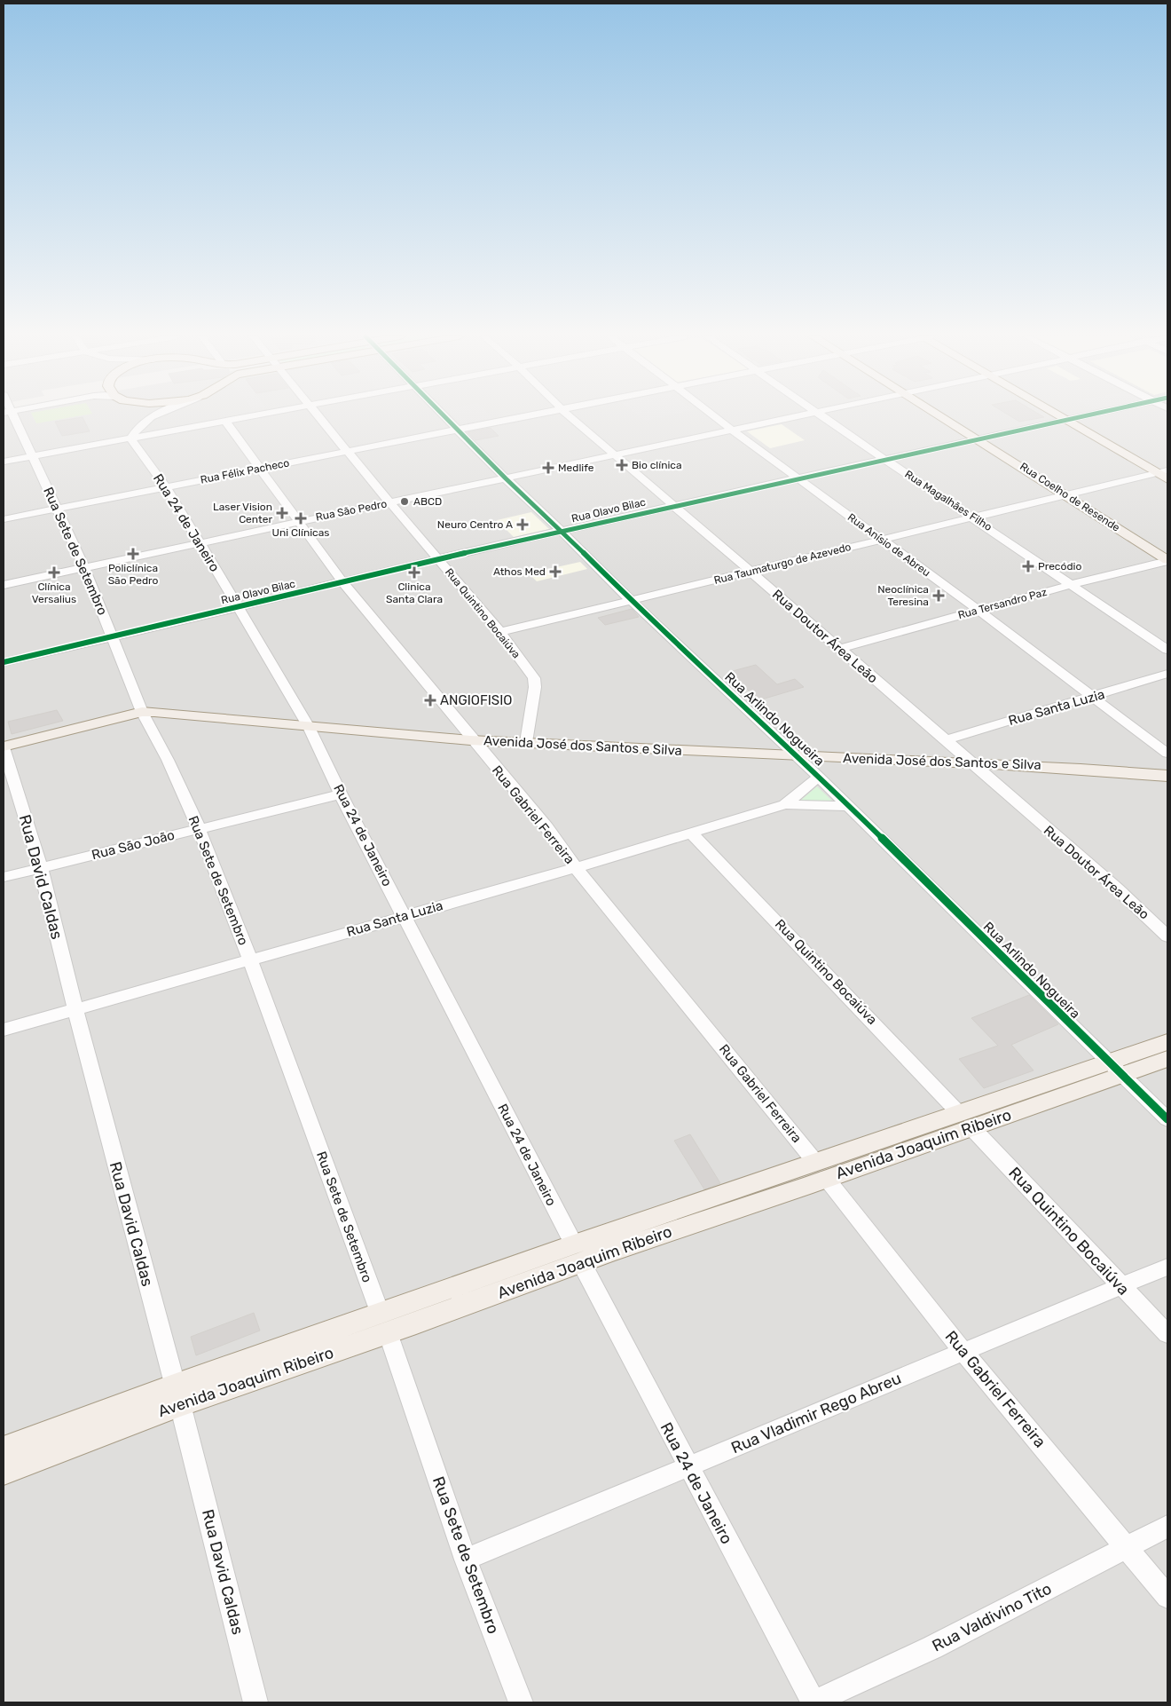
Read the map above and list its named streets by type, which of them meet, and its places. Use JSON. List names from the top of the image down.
{
  "streets": {
    "main road": ["Rua Coelho de Resende", "Avenida José dos Santos e Silva", "Avenida Joaquim Ribeiro"],
    "street": [
      "Rua Félix Pacheco",
      "Rua Magalhães Filho",
      "Rua São Pedro",
      "Rua Olavo Bilac",
      "Rua 24 de Janeiro",
      "Rua Anísio de Abreu",
      "Rua Sete de Setembro",
      "Rua Taumaturgo de Azevedo",
      "Rua Tersandro Paz",
      "Rua Quintino Bocaiúva",
      "Rua Doutor Área Leão",
      "Rua Santa Luzia",
      "Rua Arlindo Nogueira",
      "Rua Gabriel Ferreira",
      "Rua São João",
      "Rua David Caldas",
      "Rua Vladimir Rego Abreu",
      "Rua Valdivino Tito"
    ]
  },
  "crossings": [
    ["Rua Félix Pacheco", "Rua 24 de Janeiro"],
    ["Rua Félix Pacheco", "Rua Sete de Setembro"],
    ["Rua Félix Pacheco", "Rua Quintino Bocaiúva"],
    ["Rua Félix Pacheco", "Rua Arlindo Nogueira"],
    ["Rua Félix Pacheco", "Rua Gabriel Ferreira"],
    ["Rua Coelho de Resende", "Rua Olavo Bilac"],
    ["Rua Coelho de Resende", "Rua Taumaturgo de Azevedo"],
    ["Rua Coelho de Resende", "Rua Tersandro Paz"],
    ["Rua Magalhães Filho", "Rua Olavo Bilac"],
    ["Rua Magalhães Filho", "Rua Taumaturgo de Azevedo"],
    ["Rua Magalhães Filho", "Rua Tersandro Paz"],
    ["Rua São Pedro", "Rua 24 de Janeiro"],
    ["Rua São Pedro", "Rua Anísio de Abreu"],
    ["Rua São Pedro", "Rua Sete de Setembro"],
    ["Rua São Pedro", "Rua Quintino Bocaiúva"],
    ["Rua São Pedro", "Rua Doutor Área Leão"],
    ["Rua São Pedro", "Rua Arlindo Nogueira"],
    ["Rua São Pedro", "Rua Gabriel Ferreira"],
    ["Rua Olavo Bilac", "Rua 24 de Janeiro"],
    ["Rua Olavo Bilac", "Rua Anísio de Abreu"],
    ["Rua Olavo Bilac", "Rua Sete de Setembro"],
    ["Rua Olavo Bilac", "Rua Quintino Bocaiúva"],
    ["Rua Olavo Bilac", "Rua Doutor Área Leão"],
    ["Rua Olavo Bilac", "Rua Arlindo Nogueira"],
    ["Rua Olavo Bilac", "Rua Gabriel Ferreira"],
    ["Rua 24 de Janeiro", "Rua Santa Luzia"],
    ["Rua 24 de Janeiro", "Avenida José dos Santos e Silva"],
    ["Rua 24 de Janeiro", "Rua São João"],
    ["Rua 24 de Janeiro", "Avenida Joaquim Ribeiro"],
    ["Rua 24 de Janeiro", "Rua Vladimir Rego Abreu"],
    ["Rua 24 de Janeiro", "Rua Valdivino Tito"],
    ["Rua Anísio de Abreu", "Rua Taumaturgo de Azevedo"],
    ["Rua Anísio de Abreu", "Rua Tersandro Paz"],
    ["Rua Anísio de Abreu", "Rua Santa Luzia"],
    ["Rua Sete de Setembro", "Rua Santa Luzia"],
    ["Rua Sete de Setembro", "Avenida José dos Santos e Silva"],
    ["Rua Sete de Setembro", "Rua São João"],
    ["Rua Sete de Setembro", "Avenida Joaquim Ribeiro"],
    ["Rua Sete de Setembro", "Rua Vladimir Rego Abreu"],
    ["Rua Taumaturgo de Azevedo", "Rua Quintino Bocaiúva"],
    ["Rua Taumaturgo de Azevedo", "Rua Doutor Área Leão"],
    ["Rua Taumaturgo de Azevedo", "Rua Arlindo Nogueira"],
    ["Rua Tersandro Paz", "Rua Doutor Área Leão"],
    ["Rua Quintino Bocaiúva", "Rua Santa Luzia"],
    ["Rua Quintino Bocaiúva", "Avenida José dos Santos e Silva"],
    ["Rua Quintino Bocaiúva", "Avenida Joaquim Ribeiro"],
    ["Rua Quintino Bocaiúva", "Rua Vladimir Rego Abreu"],
    ["Rua Doutor Área Leão", "Rua Santa Luzia"],
    ["Rua Doutor Área Leão", "Avenida José dos Santos e Silva"],
    ["Rua Santa Luzia", "Rua Arlindo Nogueira"],
    ["Rua Santa Luzia", "Rua Gabriel Ferreira"],
    ["Rua Santa Luzia", "Rua David Caldas"],
    ["Rua Arlindo Nogueira", "Avenida José dos Santos e Silva"],
    ["Rua Arlindo Nogueira", "Avenida Joaquim Ribeiro"],
    ["Avenida José dos Santos e Silva", "Rua Gabriel Ferreira"],
    ["Avenida José dos Santos e Silva", "Rua David Caldas"],
    ["Rua Gabriel Ferreira", "Avenida Joaquim Ribeiro"],
    ["Rua Gabriel Ferreira", "Rua Vladimir Rego Abreu"],
    ["Rua Gabriel Ferreira", "Rua Valdivino Tito"],
    ["Rua São João", "Rua David Caldas"],
    ["Rua David Caldas", "Avenida Joaquim Ribeiro"]
  ],
  "places": {
    "health": [
      "Bio clínica",
      "Medlife",
      "Laser Vision Center",
      "Uni Clínicas",
      "Neuro Centro A",
      "Policlínica São Pedro",
      "Precódio",
      "Athos Med",
      "Clínica Versalius",
      "Clinica Santa Clara",
      "Neoclínica Teresina",
      "ANGIOFISIO"
    ],
    "other": ["ABCD"]
  }
}
